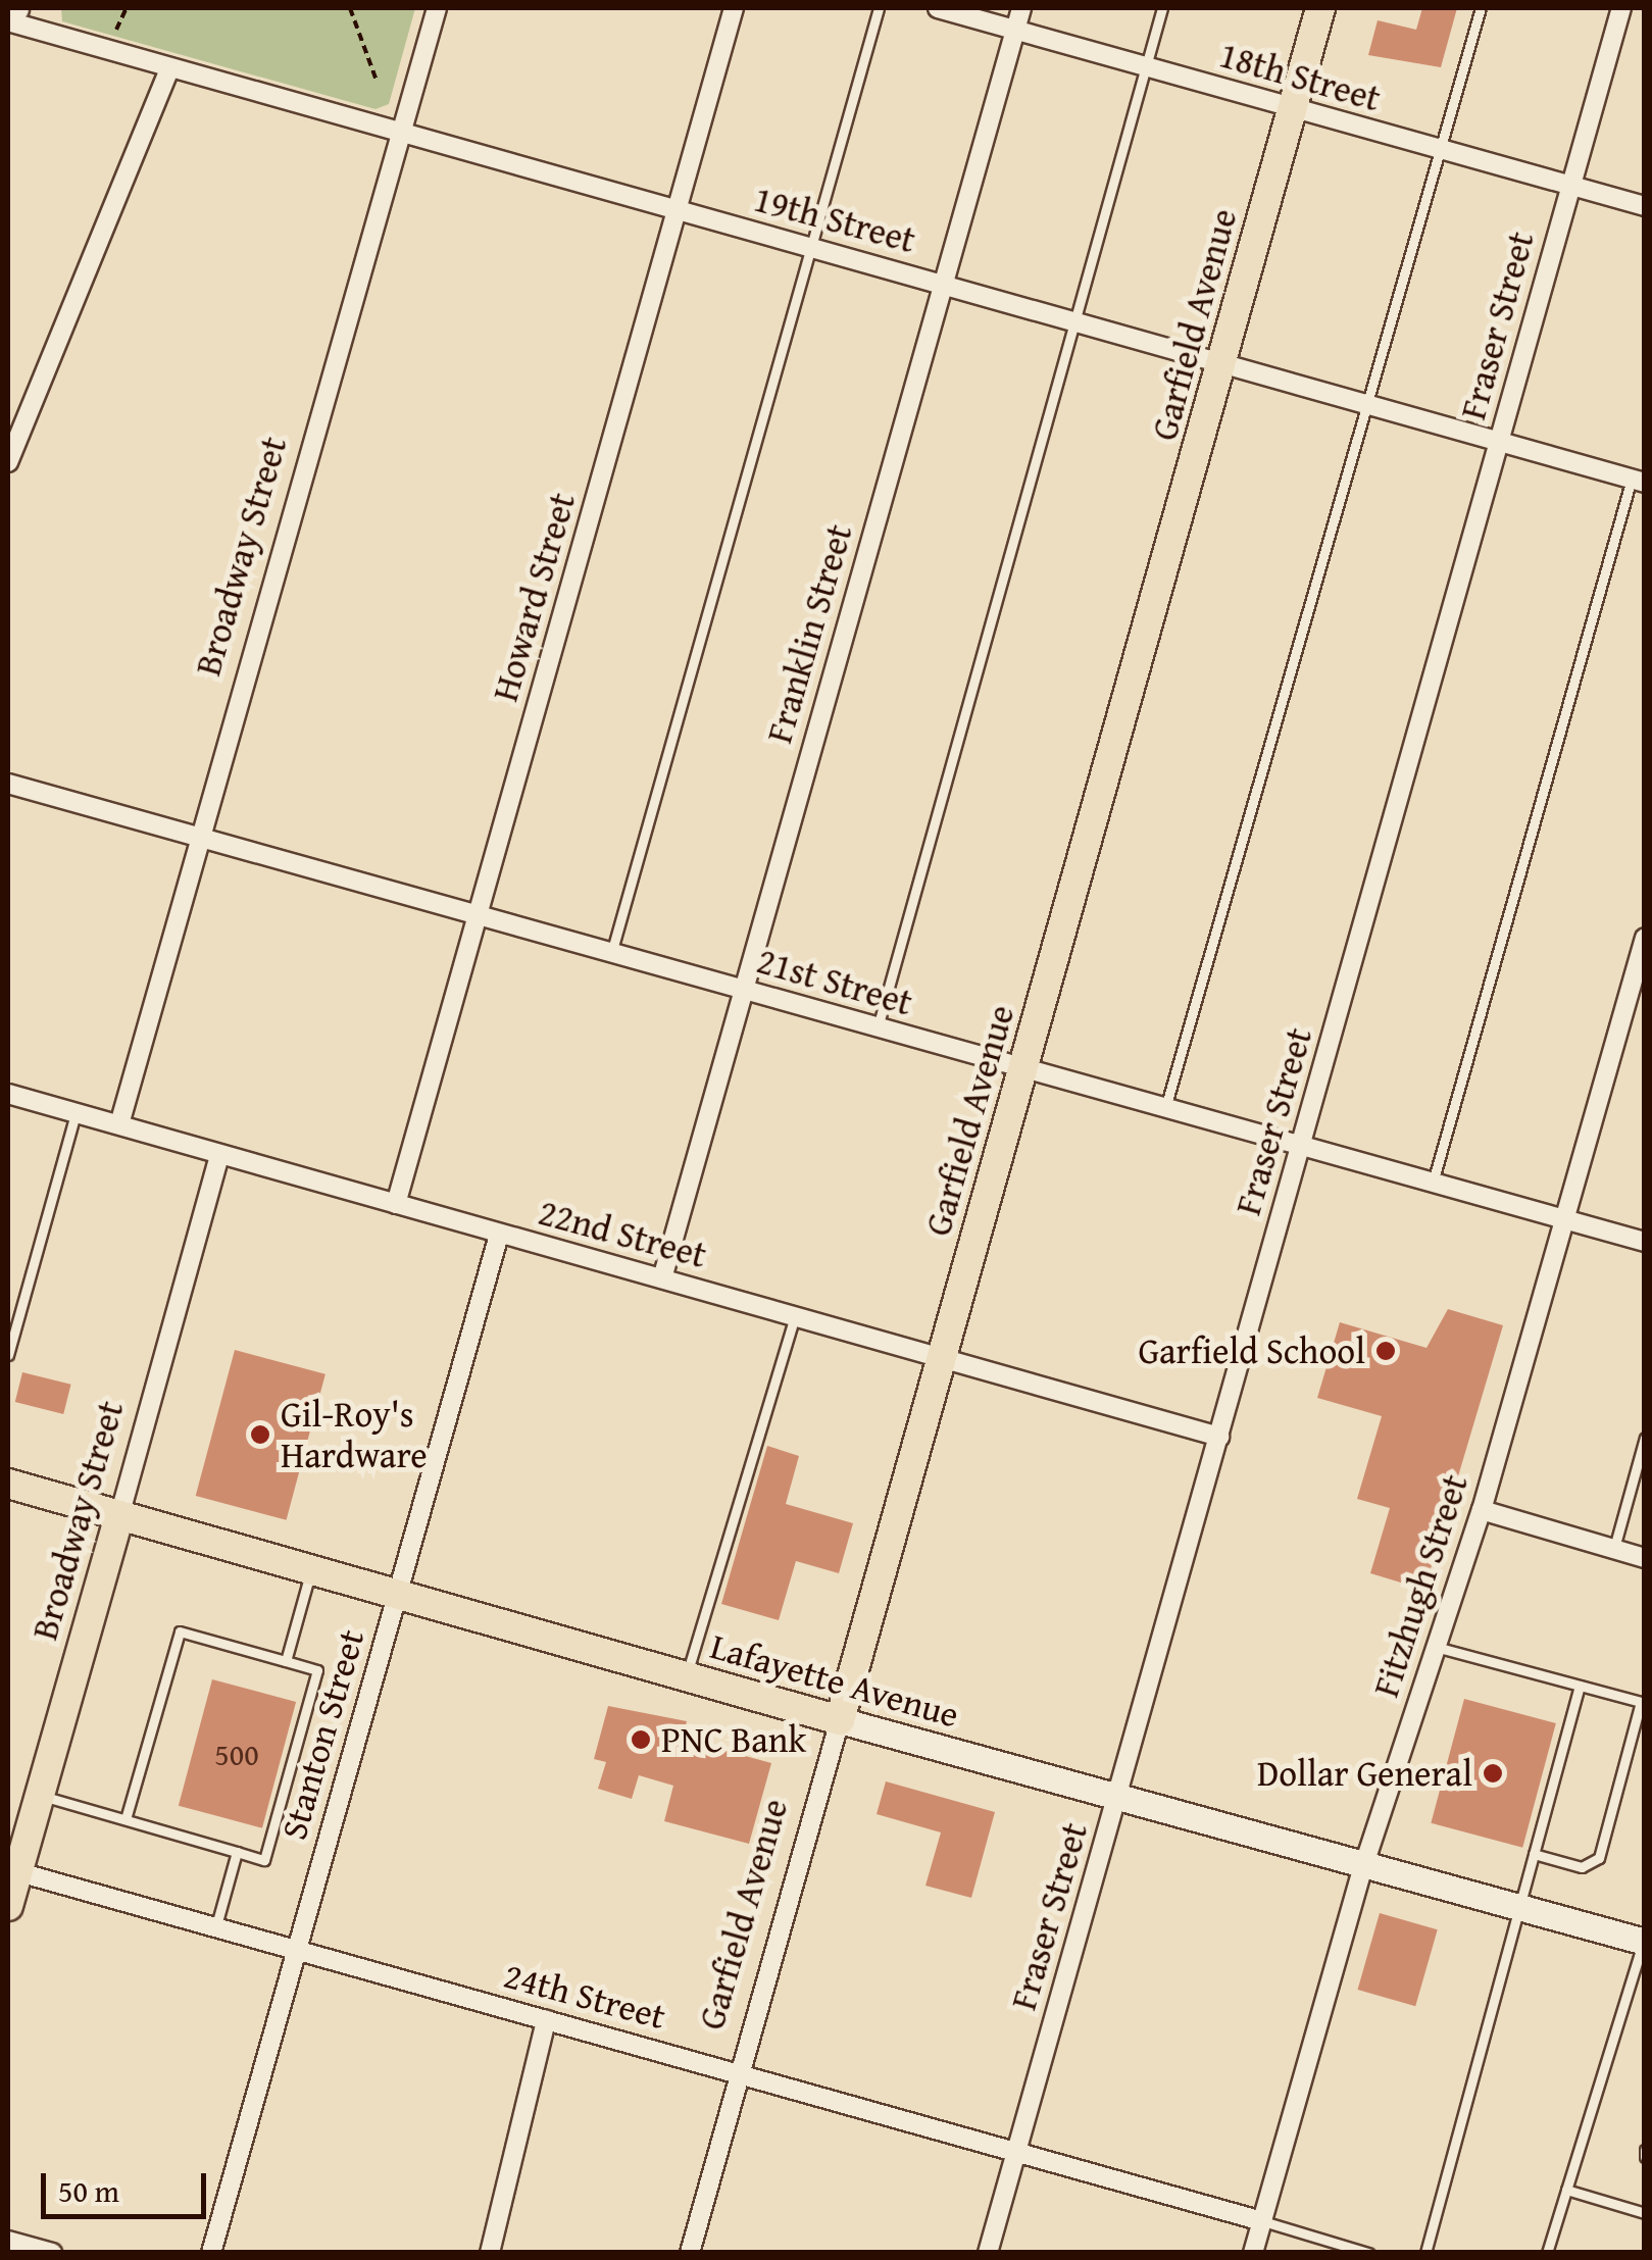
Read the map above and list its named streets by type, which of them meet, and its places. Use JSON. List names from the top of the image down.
{
  "streets": {
    "main road": ["Garfield Avenue", "Broadway Street", "Lafayette Avenue"],
    "street": [
      "18th Street",
      "19th Street",
      "Fraser Street",
      "Howard Street",
      "Franklin Street",
      "21st Street",
      "22nd Street",
      "Fitzhugh Street",
      "Stanton Street",
      "24th Street"
    ]
  },
  "crossings": [
    ["18th Street", "Garfield Avenue"],
    ["18th Street", "Fraser Street"],
    ["18th Street", "Franklin Street"],
    ["19th Street", "Garfield Avenue"],
    ["19th Street", "Fraser Street"],
    ["19th Street", "Broadway Street"],
    ["19th Street", "Howard Street"],
    ["19th Street", "Franklin Street"],
    ["Garfield Avenue", "21st Street"],
    ["Garfield Avenue", "22nd Street"],
    ["Garfield Avenue", "Lafayette Avenue"],
    ["Garfield Avenue", "24th Street"],
    ["Fraser Street", "21st Street"],
    ["Fraser Street", "22nd Street"],
    ["Fraser Street", "Lafayette Avenue"],
    ["Fraser Street", "24th Street"],
    ["Broadway Street", "21st Street"],
    ["Broadway Street", "22nd Street"],
    ["Broadway Street", "Lafayette Avenue"],
    ["Broadway Street", "24th Street"],
    ["Howard Street", "21st Street"],
    ["Howard Street", "22nd Street"],
    ["Franklin Street", "21st Street"],
    ["Franklin Street", "22nd Street"],
    ["21st Street", "Fitzhugh Street"],
    ["22nd Street", "Stanton Street"],
    ["Fitzhugh Street", "Lafayette Avenue"],
    ["Fitzhugh Street", "24th Street"],
    ["Lafayette Avenue", "Stanton Street"],
    ["Stanton Street", "24th Street"]
  ],
  "places": [
    "Garfield School",
    "Gil-Roy's Hardware",
    "PNC Bank",
    "Dollar General"
  ],
  "house_numbers": ["500"],
  "scale_bar": "50 m"
}
